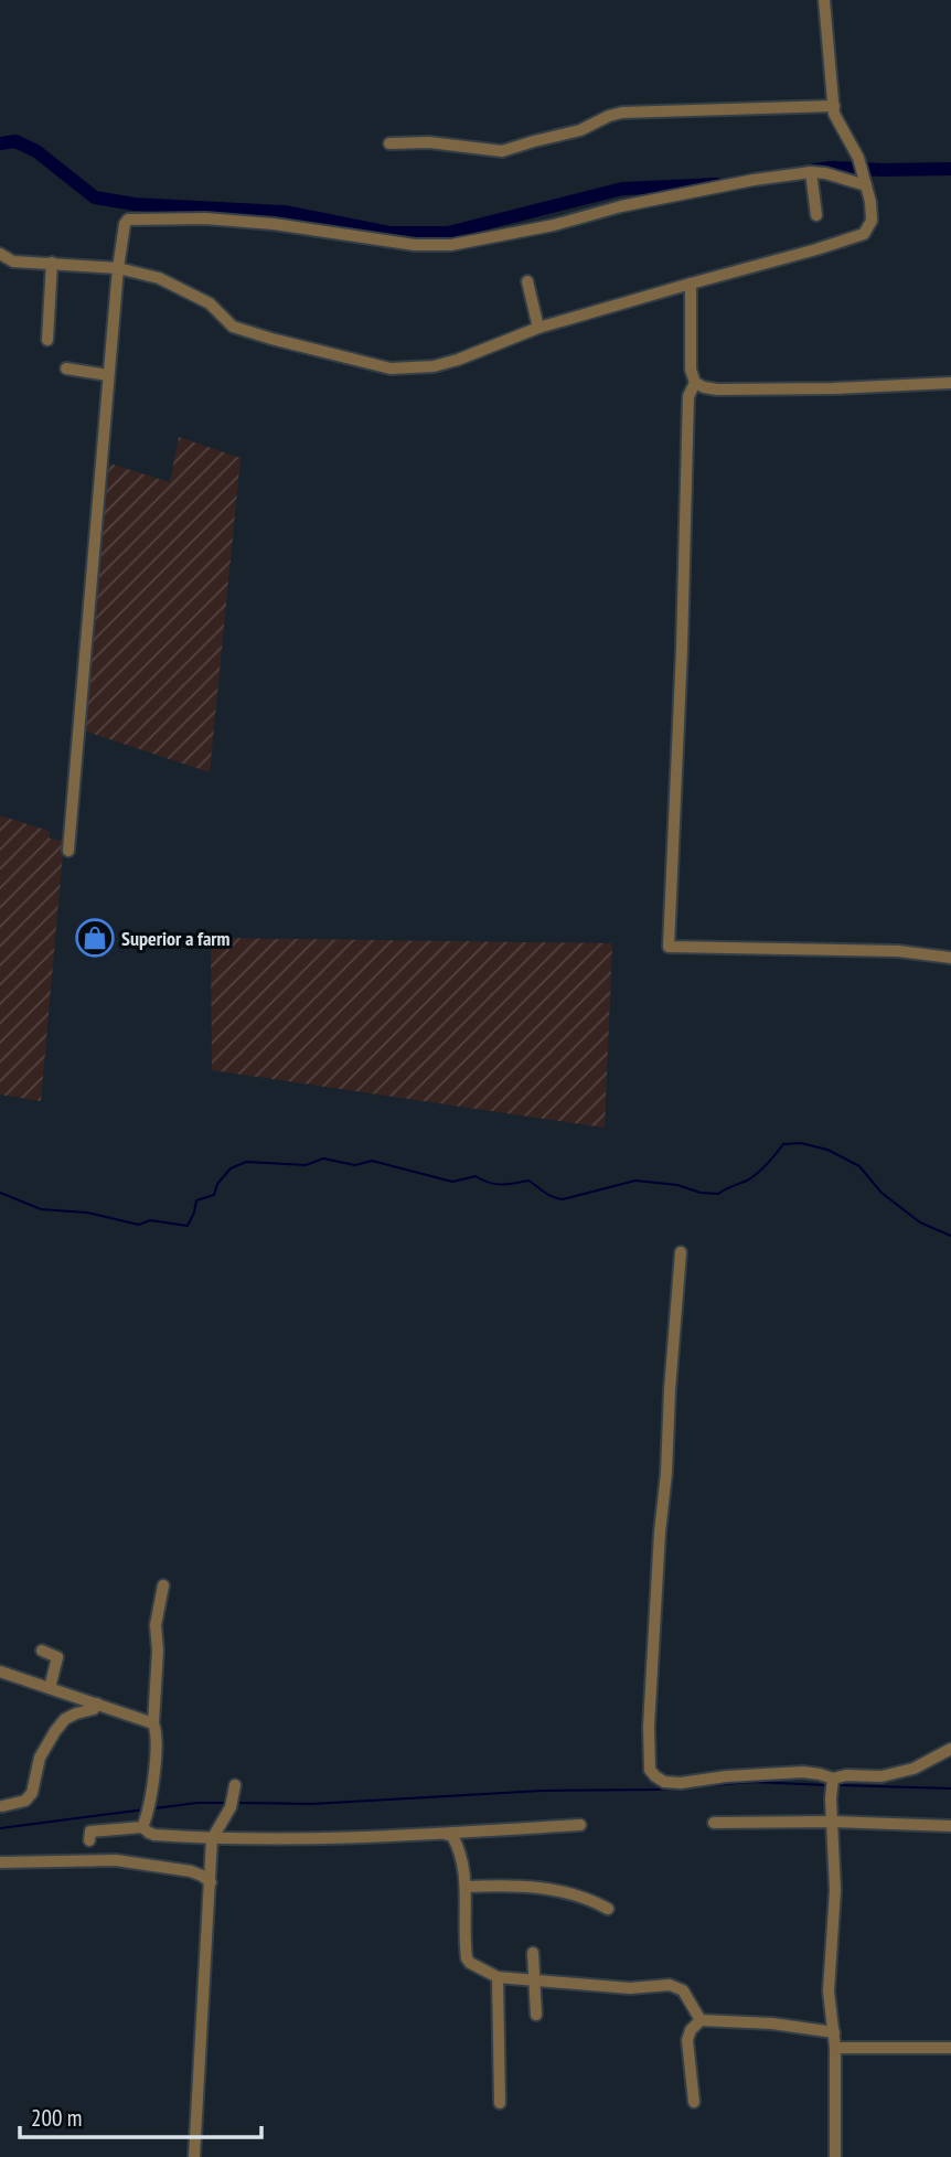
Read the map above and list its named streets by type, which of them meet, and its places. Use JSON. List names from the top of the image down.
{
  "places": {
    "shop": ["Superior a farm"]
  },
  "scale_bar": "200 m"
}
